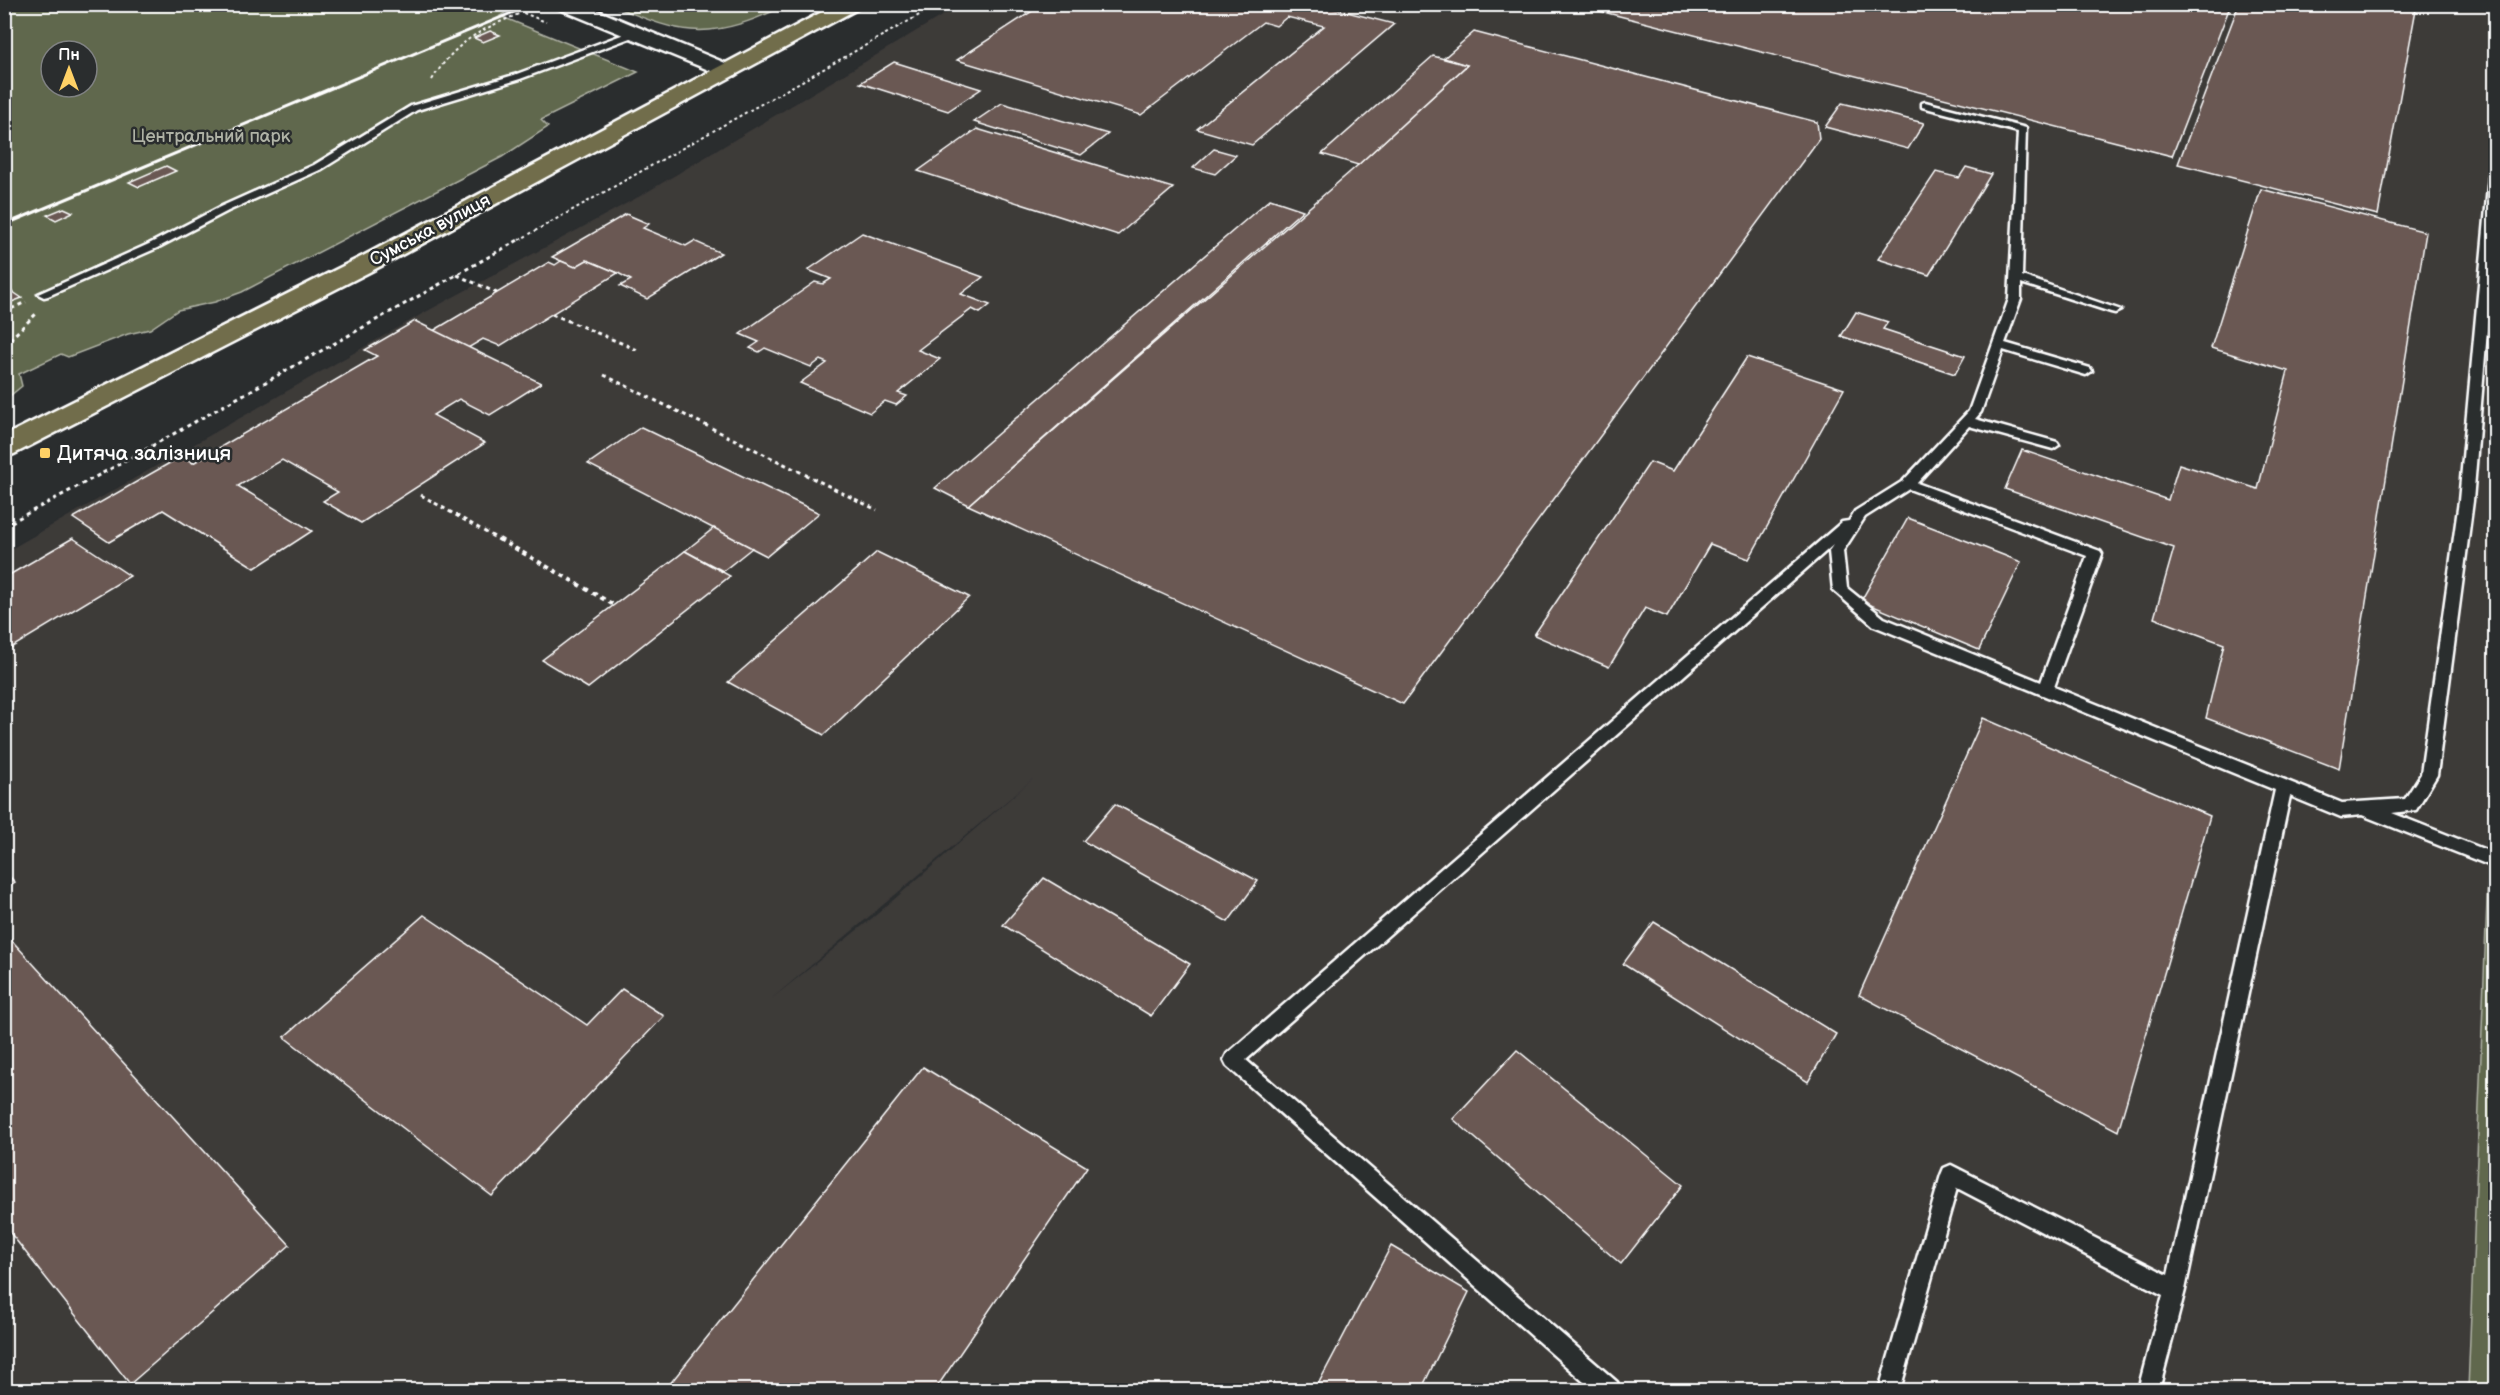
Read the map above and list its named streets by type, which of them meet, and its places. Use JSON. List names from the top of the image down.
{
  "streets": {
    "main road": ["Сумська вулиця"]
  },
  "parks": ["Центральний парк"],
  "places": {
    "transit": ["Дитяча залізниця"]
  },
  "north": "top"
}
